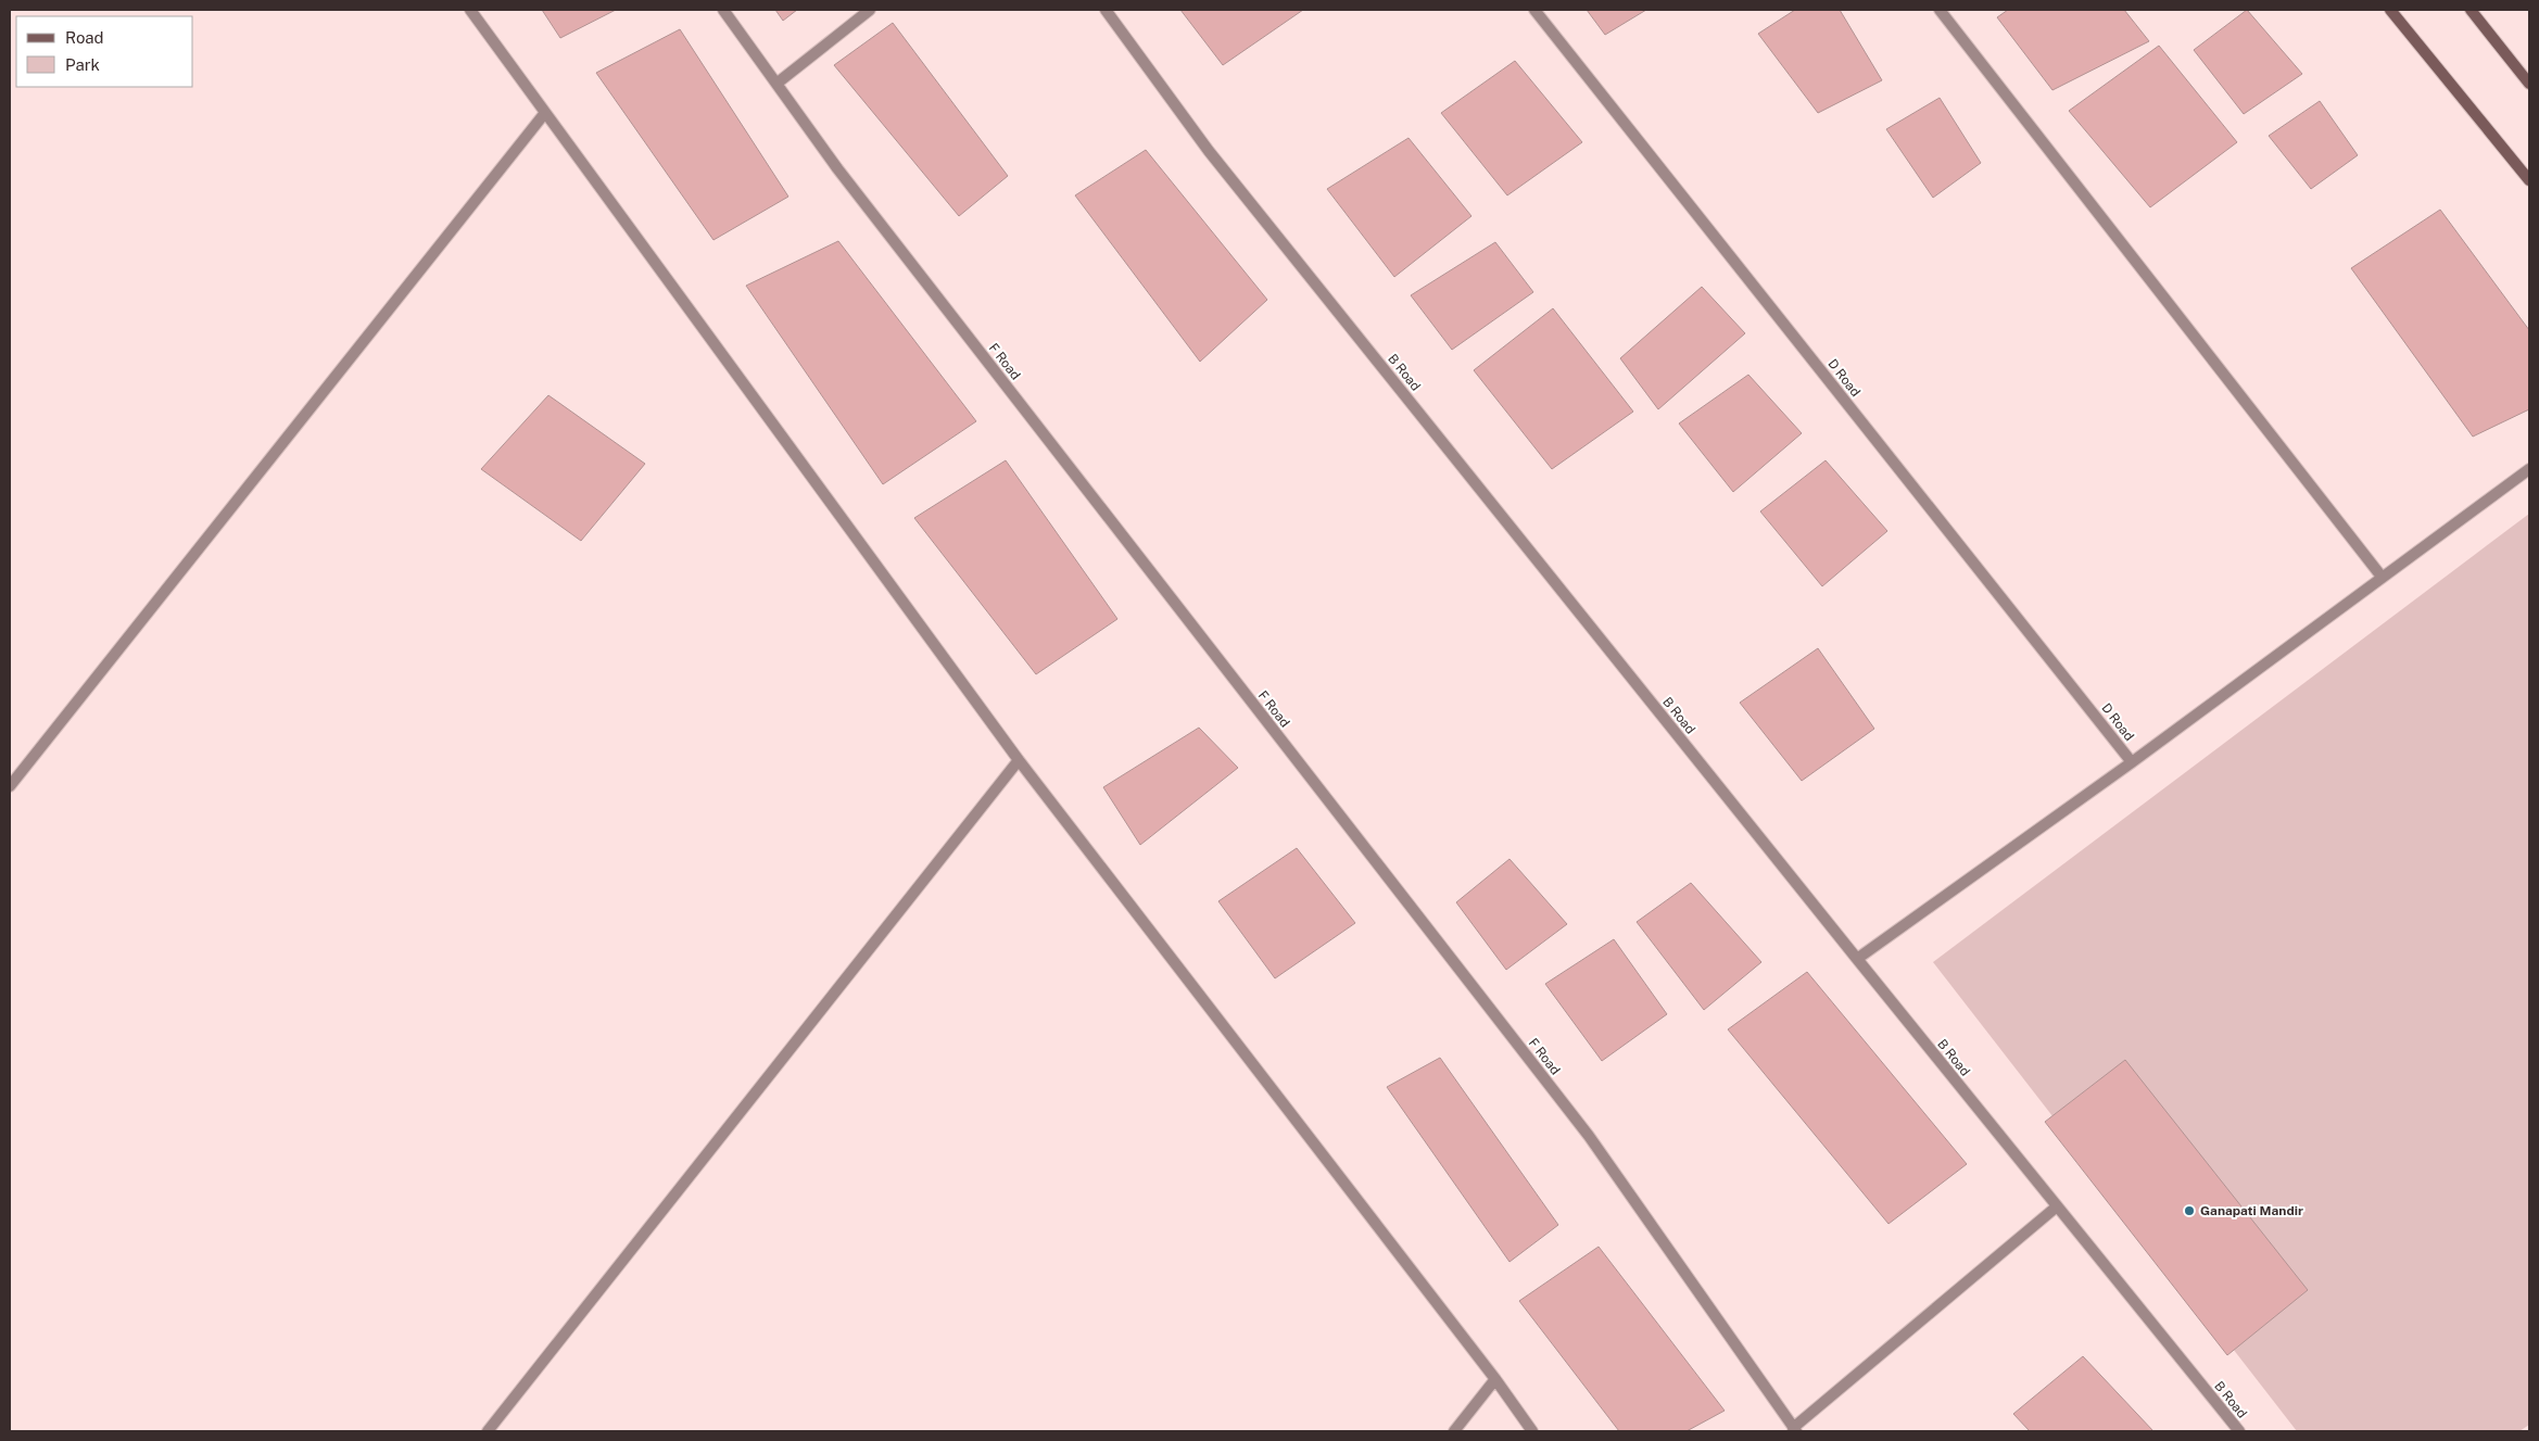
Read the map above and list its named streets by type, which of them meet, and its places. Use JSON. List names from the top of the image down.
{
  "streets": {
    "street": ["F Road", "B Road", "D Road"]
  },
  "places": ["Ganapati Mandir"],
  "legend": ["Road", "Park"]
}
